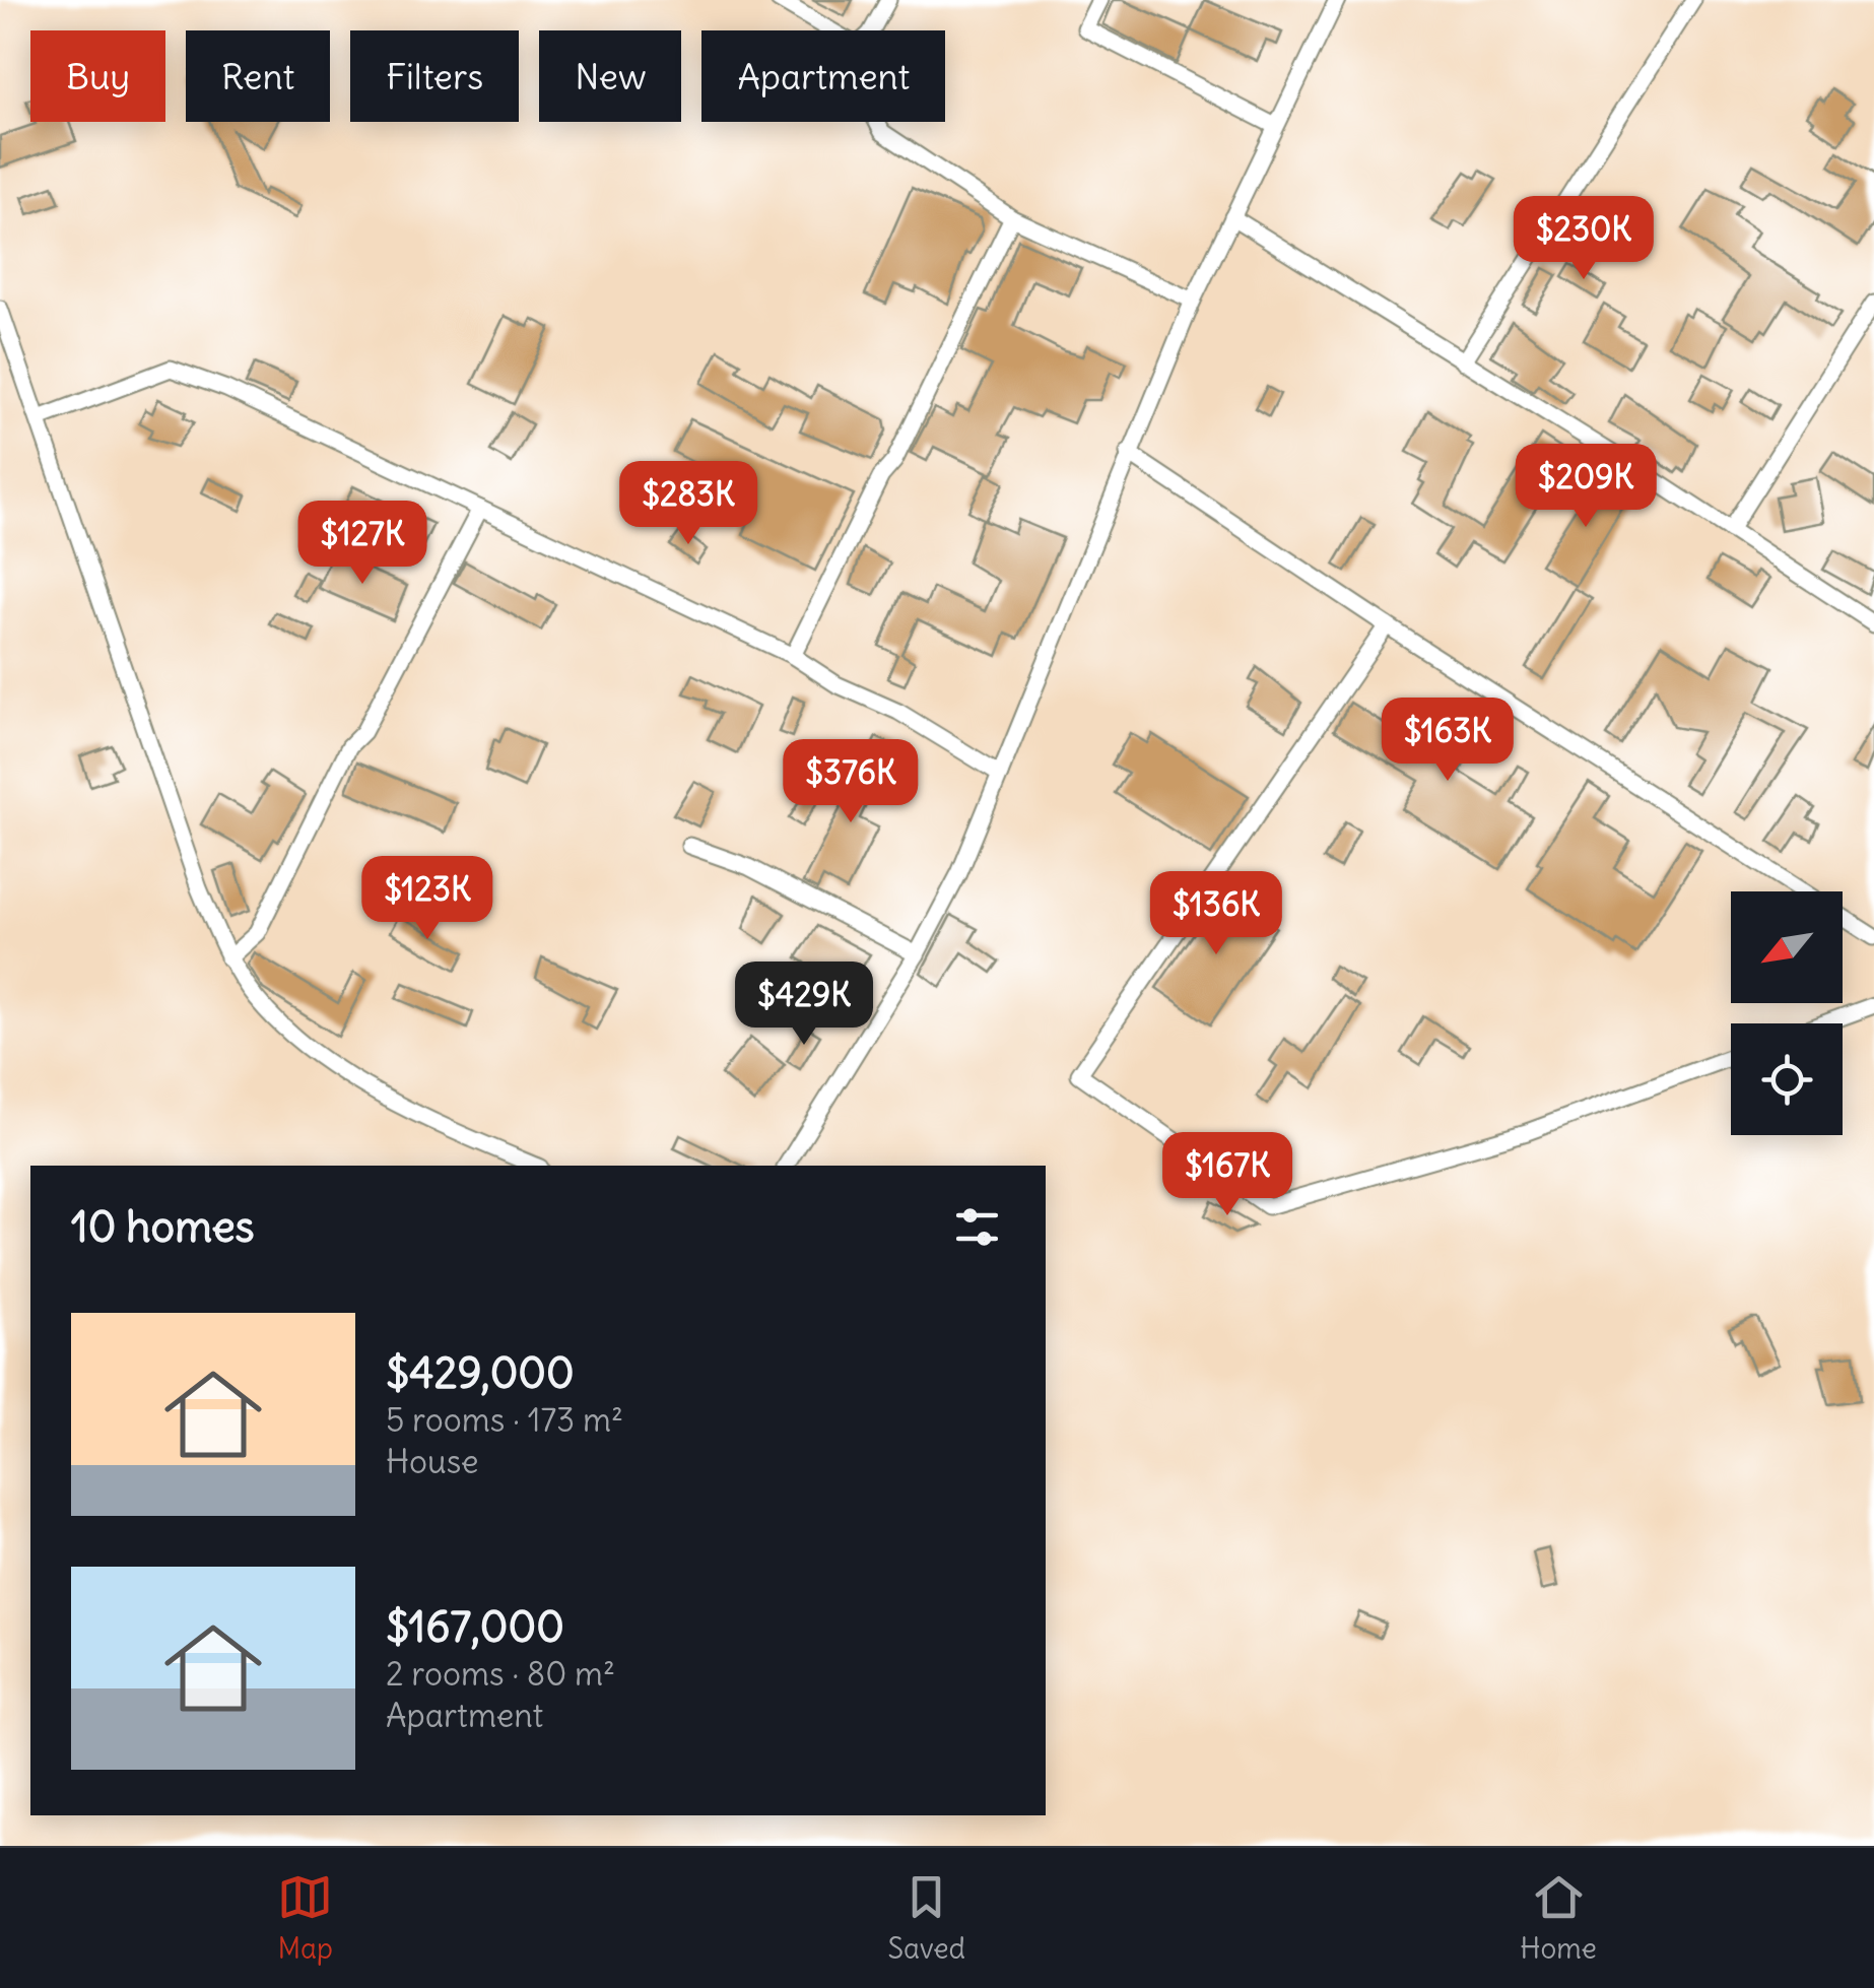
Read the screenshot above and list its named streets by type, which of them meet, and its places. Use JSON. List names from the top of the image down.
{
  "north": "bottom left",
  "page": {
    "chip": [
      "Buy",
      "Rent",
      "Filters",
      "New",
      "Apartment"
    ],
    "price": [
      "$230K",
      "$209K",
      "$283K",
      "$127K",
      "$163K",
      "$376K",
      "$123K",
      "$136K",
      "$429K",
      "$167K"
    ],
    "heading": "10 homes",
    "list": [
      {
        "name": "$429,000",
        "note": "5 rooms · 173 m² · House"
      },
      {
        "name": "$167,000",
        "note": "2 rooms · 80 m² · Apartment"
      }
    ],
    "tabs": ["Map", "Saved", "Home"]
  }
}
